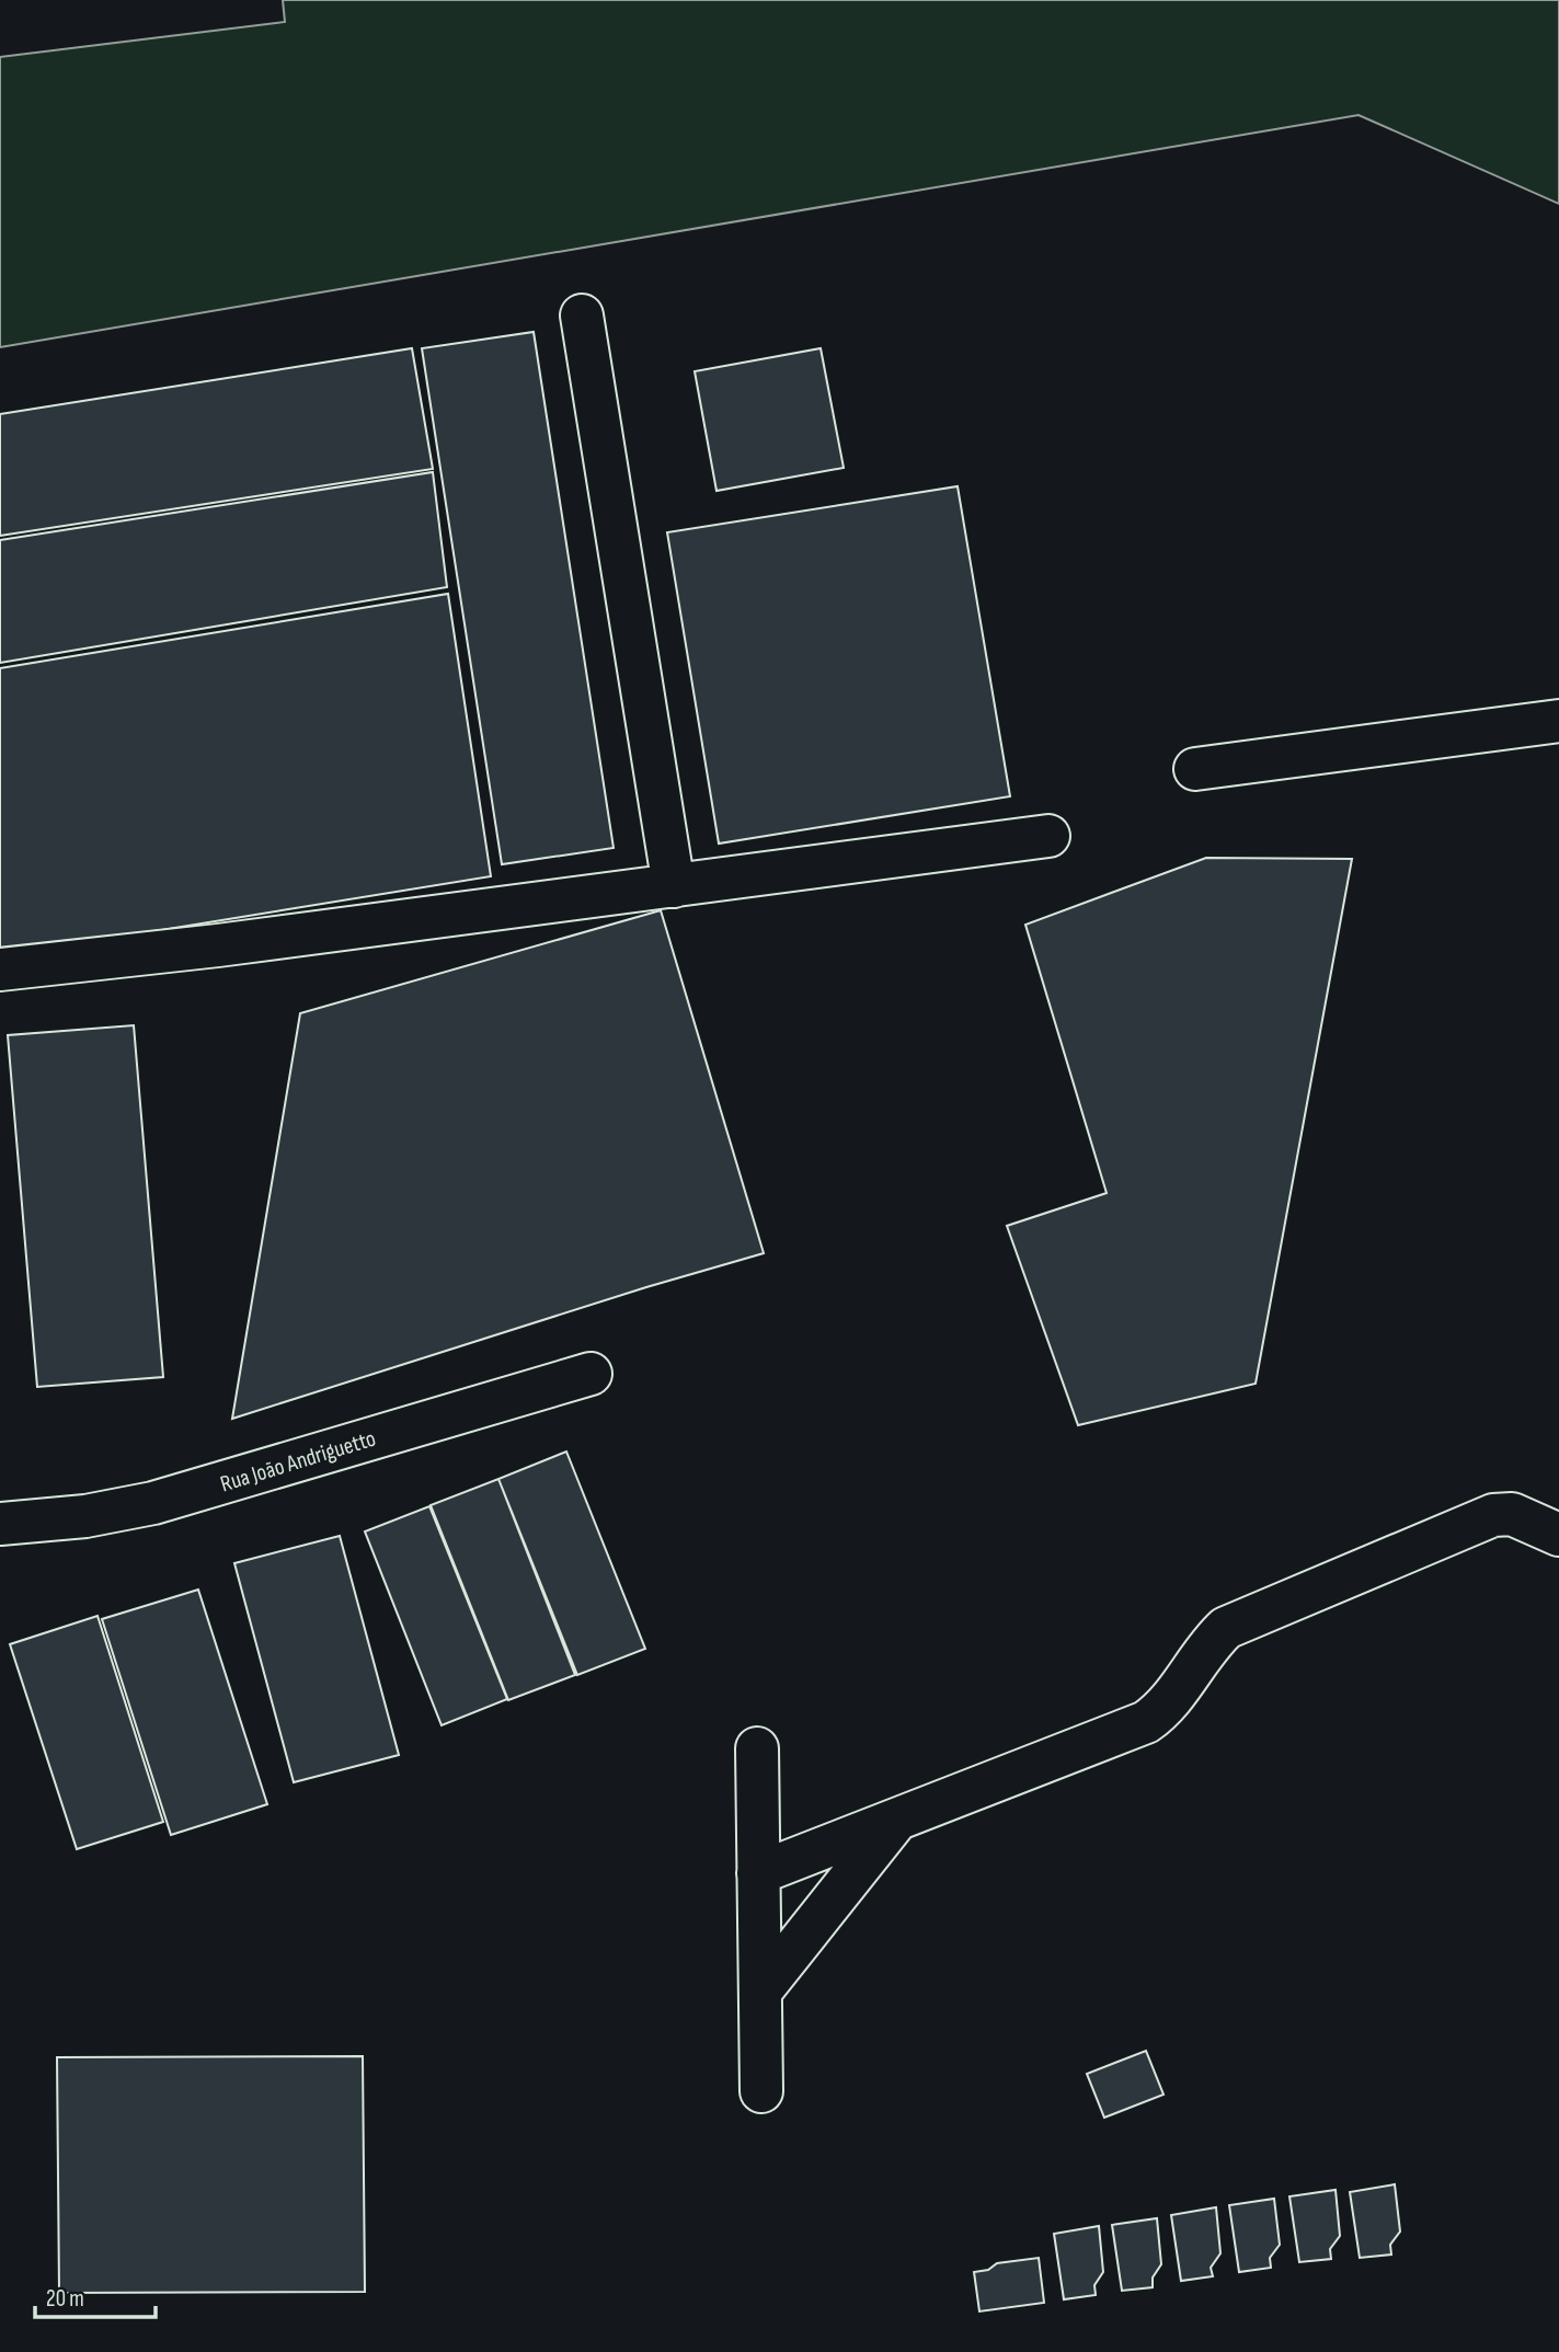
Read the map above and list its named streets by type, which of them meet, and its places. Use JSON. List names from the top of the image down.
{
  "streets": {
    "street": ["Rua João Andriguetto"]
  },
  "scale_bar": "20 m"
}
